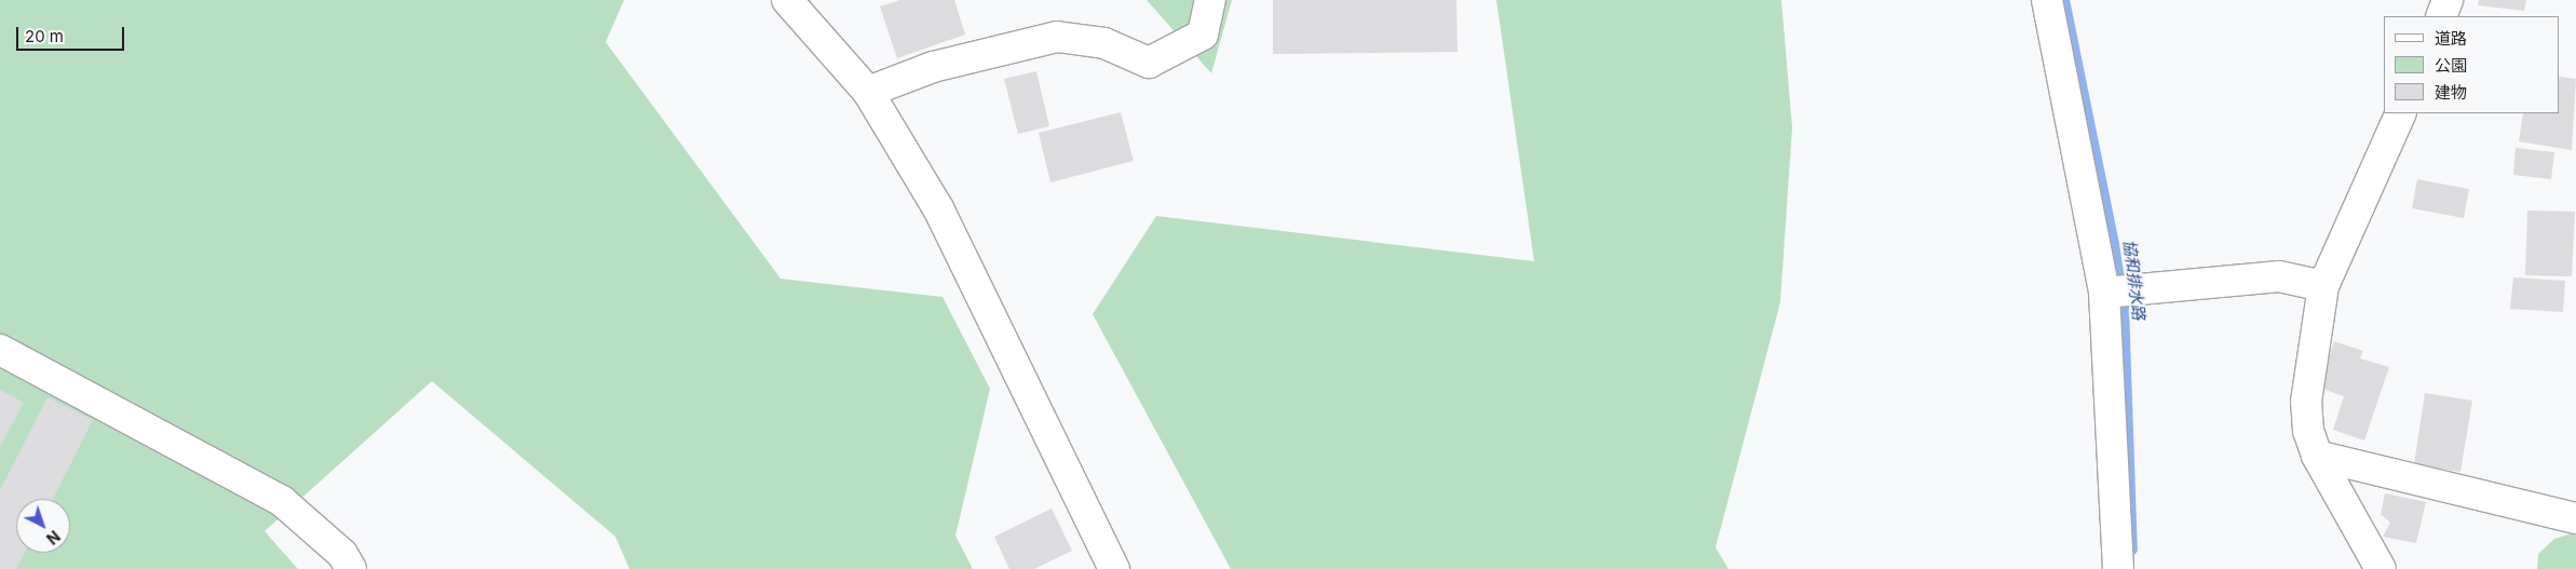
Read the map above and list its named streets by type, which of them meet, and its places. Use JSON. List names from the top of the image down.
{
  "water": ["協和排水路"],
  "legend": ["道路", "公園", "建物"],
  "scale_bar": "20 m",
  "north": "bottom right"
}
